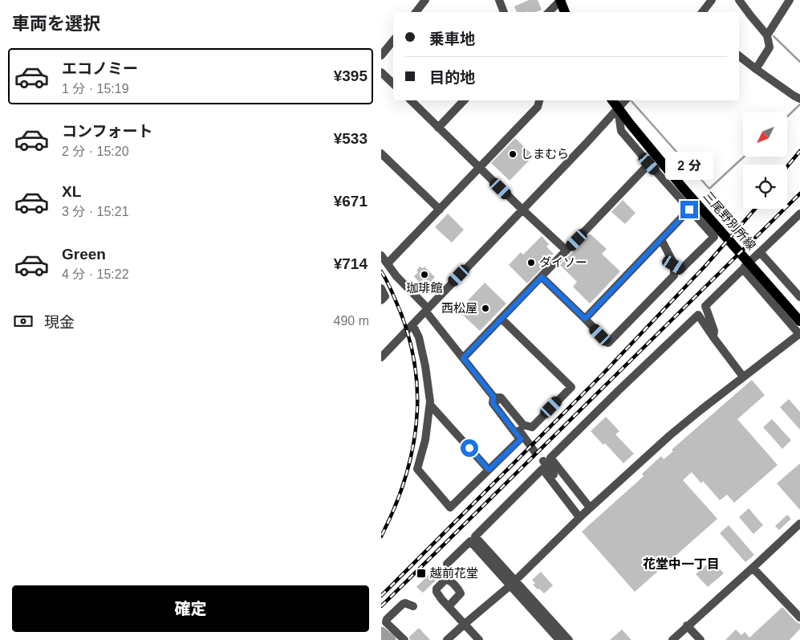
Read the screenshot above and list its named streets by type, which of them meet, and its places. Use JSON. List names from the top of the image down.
{
  "streets": {
    "main road": ["三尾野別所線"]
  },
  "districts": ["花堂中一丁目"],
  "places": {
    "other": [
      "しまむら",
      "ダイソー",
      "珈琲館",
      "西松屋"
    ],
    "transit": ["越前花堂"]
  },
  "north": "bottom left",
  "page": {
    "heading": "車両を選択",
    "banner": ["乗車地", "目的地"],
    "list": [
      {
        "name": "エコノミー",
        "note": "1 分 · 15:19",
        "value": "¥395"
      },
      {
        "name": "コンフォート",
        "note": "2 分 · 15:20",
        "value": "¥533"
      },
      {
        "name": "XL",
        "note": "3 分 · 15:21",
        "value": "¥671"
      },
      {
        "name": "Green",
        "note": "4 分 · 15:22",
        "value": "¥714"
      }
    ],
    "bubble": "2 分",
    "pay": ["現金", "490 m"],
    "buttons": "確定"
  }
}
